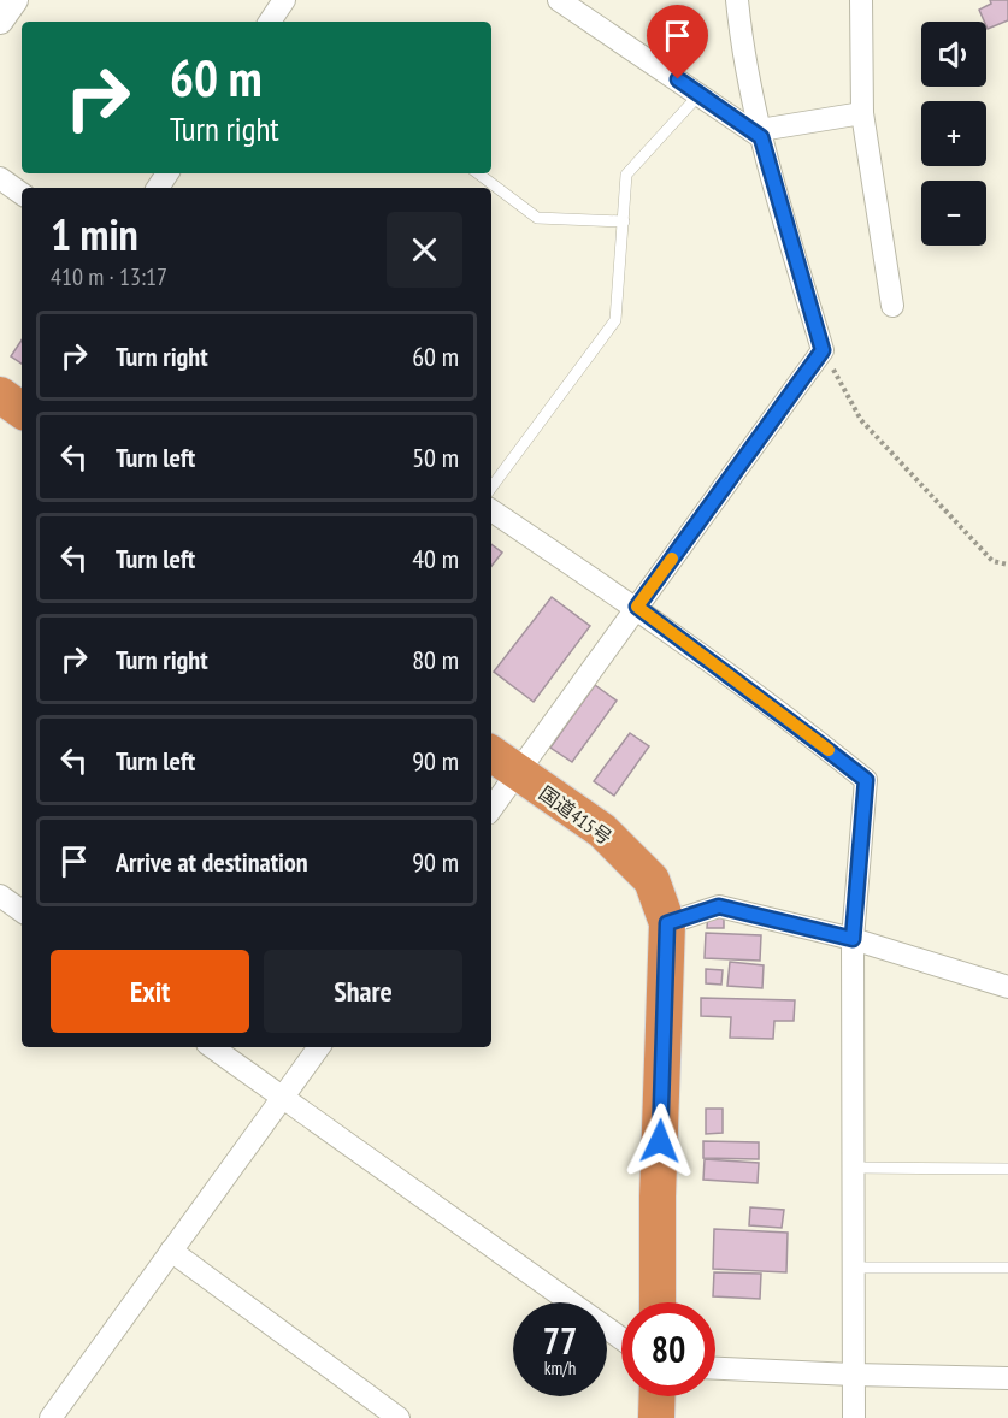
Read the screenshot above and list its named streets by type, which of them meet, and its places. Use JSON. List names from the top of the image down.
{
  "streets": {
    "highway": ["国道415号"]
  },
  "page": {
    "map_buttons": ["+", "−"],
    "turn": ["60 m", "Turn right"],
    "heading": ["1 min", "410 m · 13:17"],
    "list": [
      {
        "name": "Turn right",
        "value": "60 m"
      },
      {
        "name": "Turn left",
        "value": "50 m"
      },
      {
        "name": "Turn left",
        "value": "40 m"
      },
      {
        "name": "Turn right",
        "value": "80 m"
      },
      {
        "name": "Turn left",
        "value": "90 m"
      },
      {
        "name": "Arrive at destination",
        "value": "90 m"
      }
    ],
    "buttons": ["Exit", "Share"],
    "speed": "77 km/h",
    "limit": "80"
  }
}
